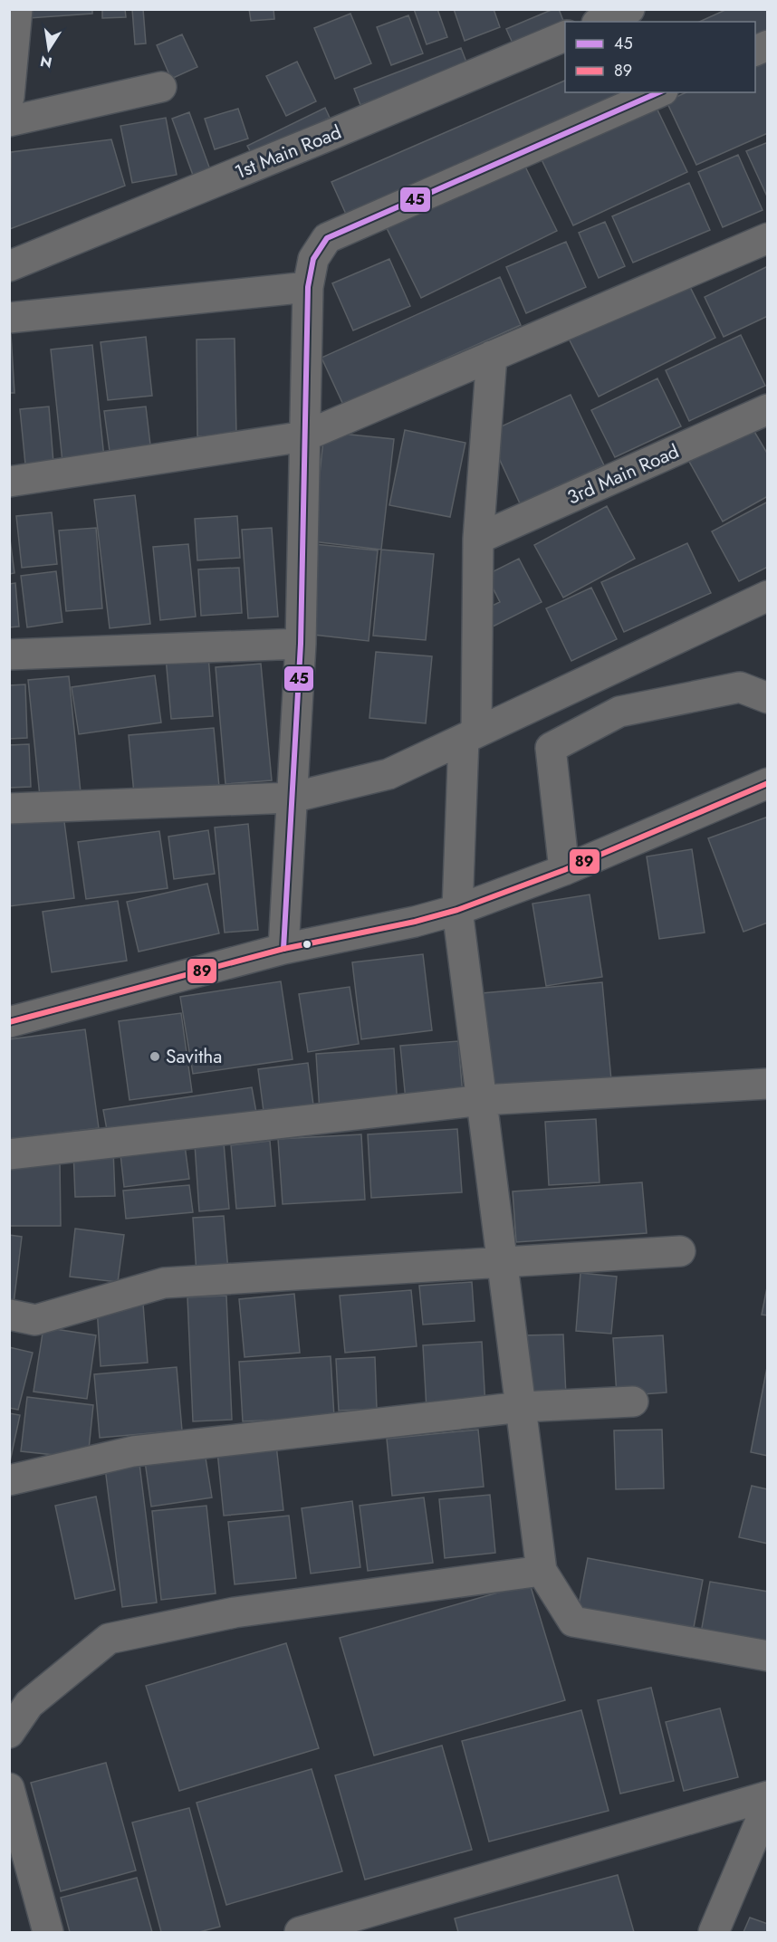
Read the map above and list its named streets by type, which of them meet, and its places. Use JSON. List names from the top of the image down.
{
  "streets": {
    "street": ["1st Main Road", "3rd Main Road"]
  },
  "places": ["Savitha"],
  "lines": ["transit line 45", "transit line 89"],
  "legend": ["45", "89"],
  "north": "bottom"
}
